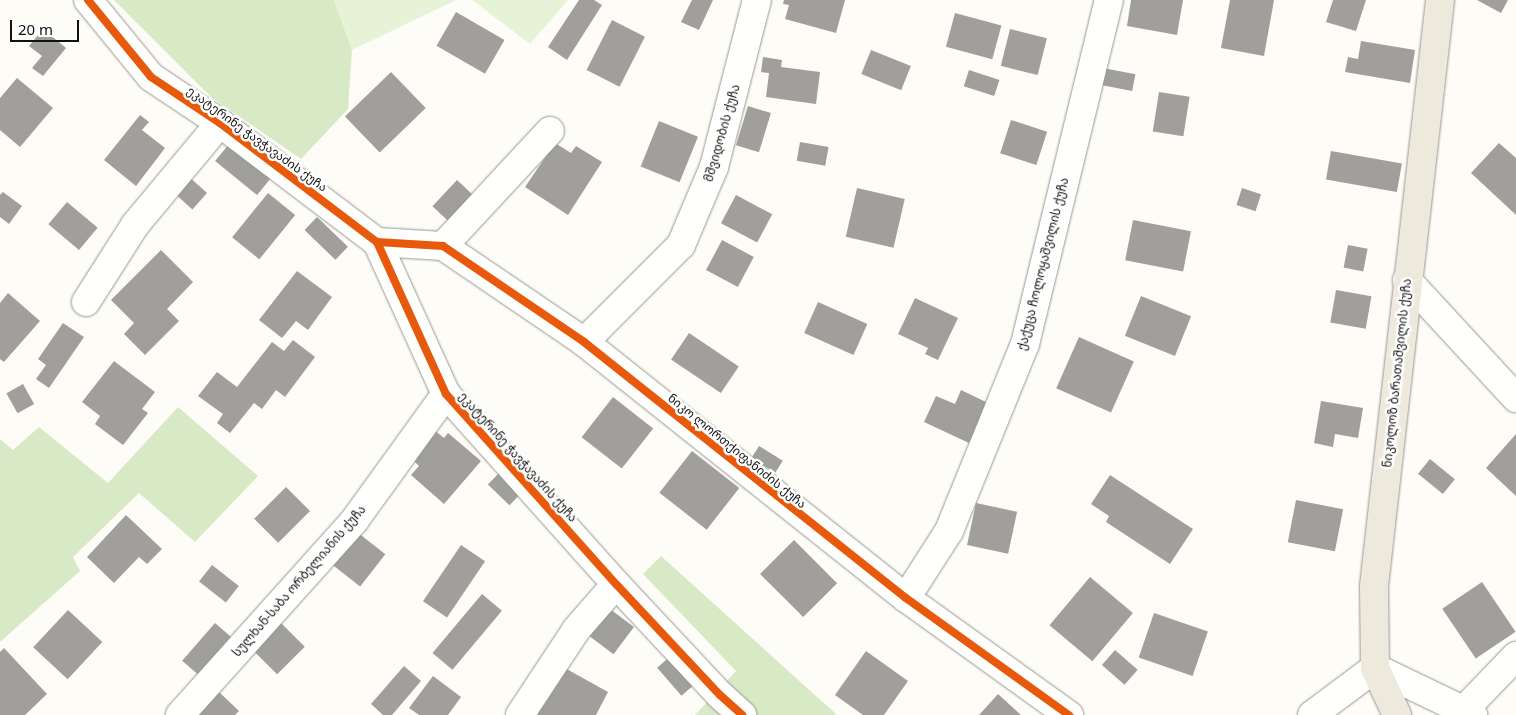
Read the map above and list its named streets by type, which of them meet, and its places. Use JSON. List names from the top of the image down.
{
  "streets": {
    "main road": ["ნიკოლოზ ბარათაშვილის ქუჩა"],
    "street": [
      "მშვიდობის ქუჩა",
      "ეკატერინე ჭავჭავაძის ქუჩა",
      "ქაქუცა ჩოლოყაშვილის ქუჩა",
      "ნიკო ლორთქიფანიძის ქუჩა",
      "სულხან-საბა ორბელიანის ქუჩა"
    ]
  },
  "crossings": [
    ["მშვიდობის ქუჩა", "ნიკო ლორთქიფანიძის ქუჩა"],
    ["ეკატერინე ჭავჭავაძის ქუჩა", "სულხან-საბა ორბელიანის ქუჩა"],
    ["ქაქუცა ჩოლოყაშვილის ქუჩა", "ნიკო ლორთქიფანიძის ქუჩა"]
  ],
  "scale_bar": "20 m"
}
